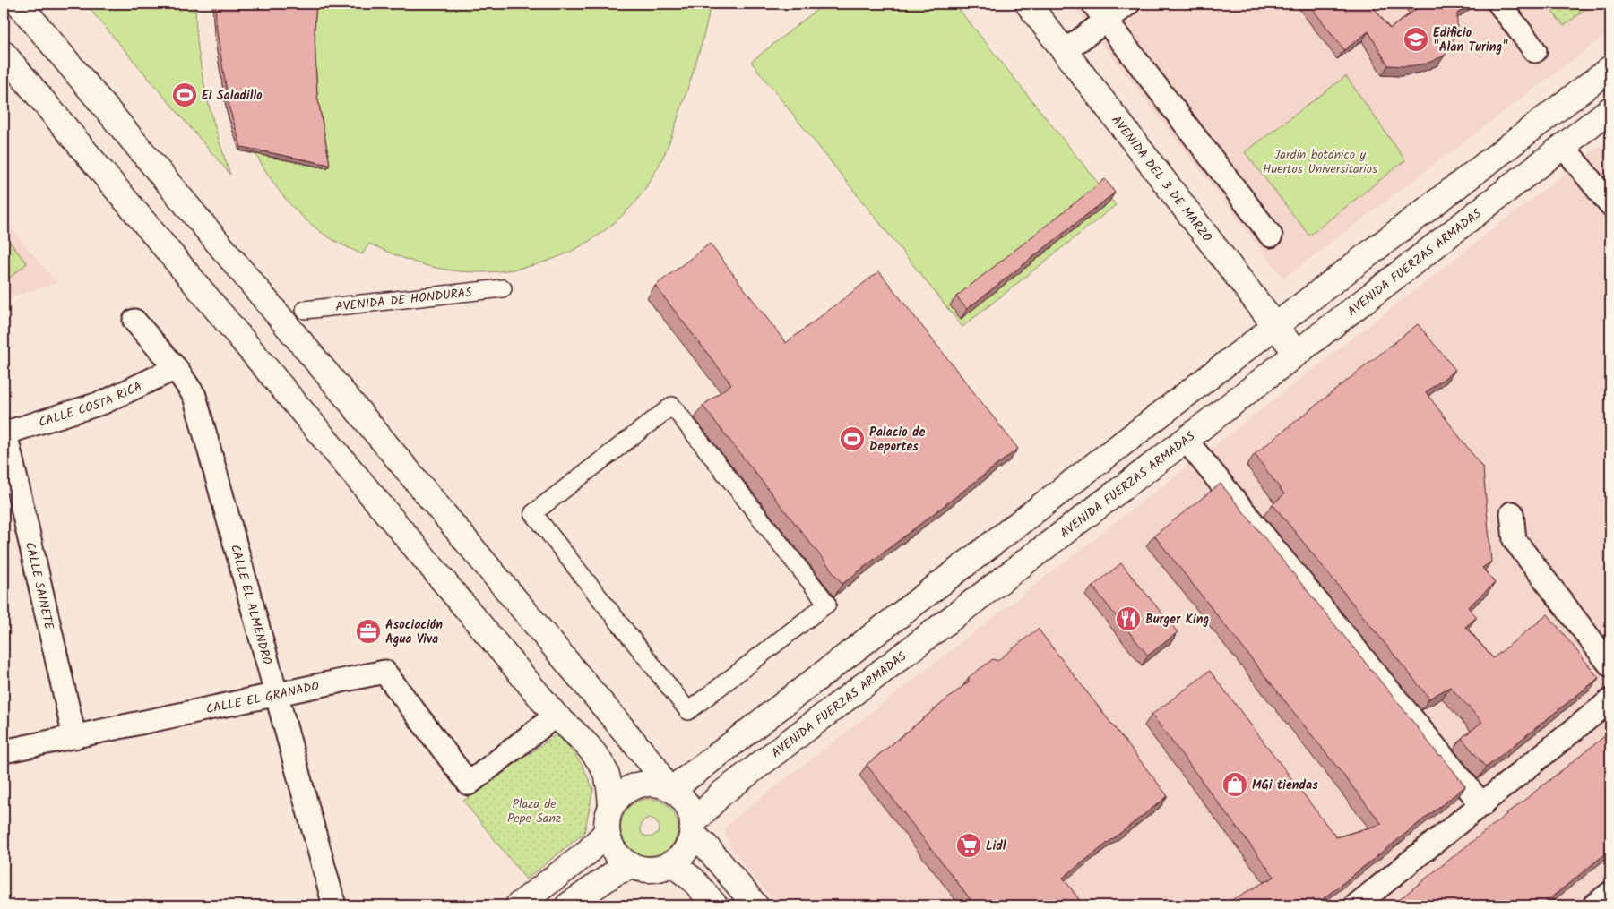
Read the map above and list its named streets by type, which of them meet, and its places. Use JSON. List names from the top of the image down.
{
  "streets": {
    "main road": ["AVENIDA DEL 3 DE MARZO", "AVENIDA FUERZAS ARMADAS"],
    "street": [
      "AVENIDA DE HONDURAS",
      "CALLE COSTA RICA",
      "CALLE SAINETE",
      "CALLE EL ALMENDRO",
      "CALLE EL GRANADO"
    ]
  },
  "crossings": [
    ["AVENIDA DEL 3 DE MARZO", "AVENIDA FUERZAS ARMADAS"],
    ["CALLE COSTA RICA", "CALLE SAINETE"],
    ["CALLE COSTA RICA", "CALLE EL ALMENDRO"],
    ["CALLE SAINETE", "CALLE EL GRANADO"],
    ["CALLE EL ALMENDRO", "CALLE EL GRANADO"]
  ],
  "parks": ["Jardín botánico y Huertos Universitarios", "Plaza de Pepe Sanz"],
  "places": {
    "school or university": ["Edificio \"Alan Turing\""],
    "sports": ["El Saladillo", "Palacio de Deportes"],
    "restaurant": ["Burger King"],
    "office": ["Asociación Agua Viva"],
    "shop": ["MGi tiendas"],
    "supermarket": ["Lidl"]
  }
}
